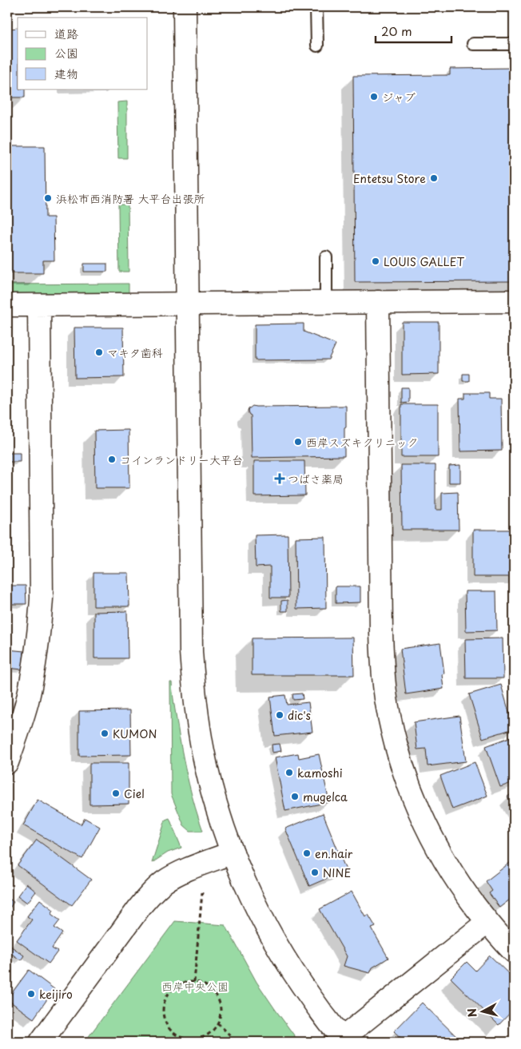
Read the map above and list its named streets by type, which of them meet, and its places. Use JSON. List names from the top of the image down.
{
  "parks": ["西岸中央公園"],
  "places": {
    "other": [
      "ジャブ",
      "Entetsu Store",
      "浜松市西消防署 大平台出張所",
      "LOUIS GALLET",
      "マキタ歯科",
      "西岸スズキクリニック",
      "コインランドリー大平台",
      "dic's",
      "KUMON",
      "kamoshi",
      "Ciel",
      "mugelca",
      "en.hair",
      "NINE",
      "keijiro"
    ],
    "health": ["つばさ薬局"]
  },
  "legend": ["道路", "公園", "建物"],
  "scale_bar": "20 m",
  "north": "left"
}
